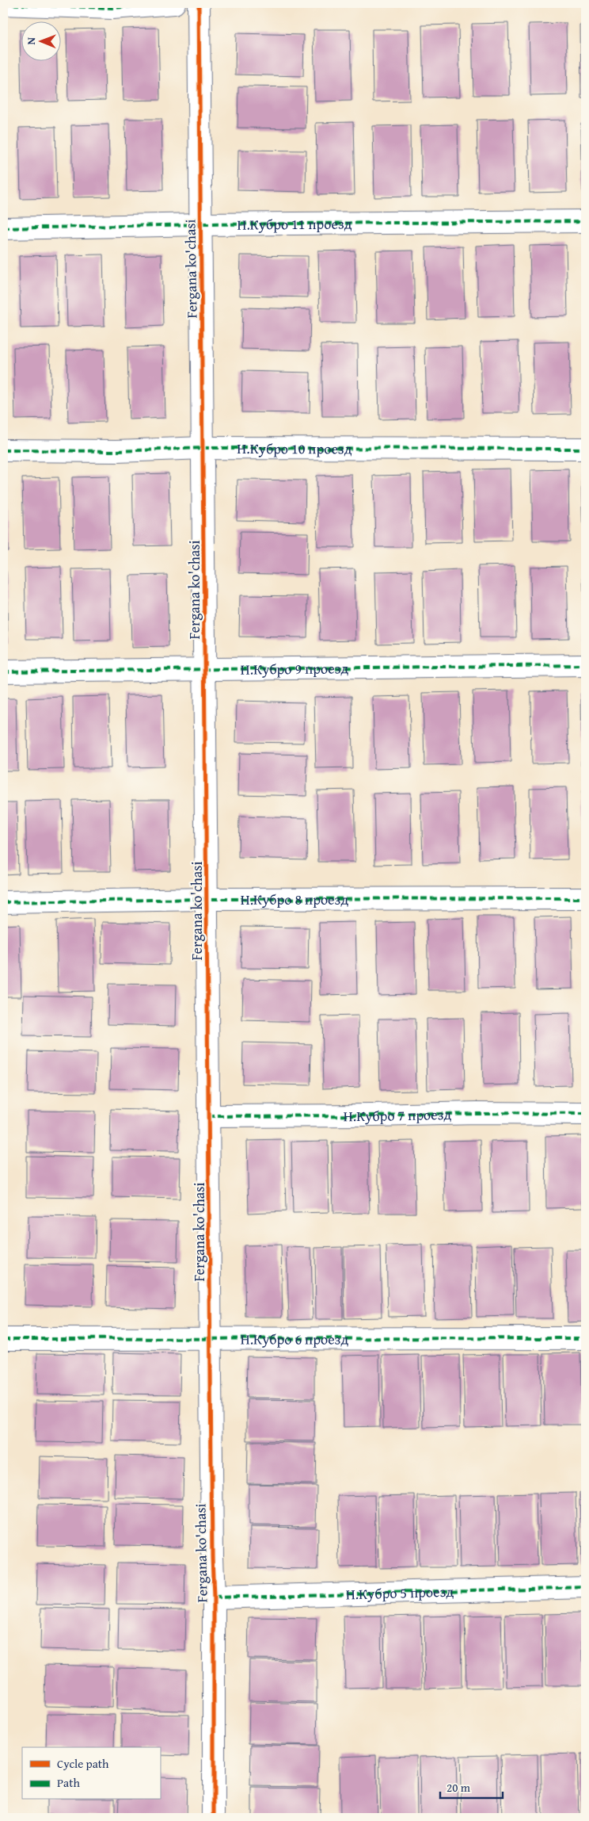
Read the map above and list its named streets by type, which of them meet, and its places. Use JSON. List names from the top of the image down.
{
  "streets": {
    "street": [
      "Н.Кубро 11 проезд",
      "Fergana ko'chasi",
      "Н.Кубро 10 проезд",
      "Н.Кубро 9 проезд",
      "Н.Кубро 8 проезд",
      "Н.Кубро 7 проезд",
      "Н.Кубро 6 проезд",
      "Н.Кубро 5 проезд"
    ]
  },
  "crossings": [
    ["Н.Кубро 11 проезд", "Fergana ko'chasi"],
    ["Fergana ko'chasi", "Н.Кубро 10 проезд"],
    ["Fergana ko'chasi", "Н.Кубро 9 проезд"],
    ["Fergana ko'chasi", "Н.Кубро 8 проезд"],
    ["Fergana ko'chasi", "Н.Кубро 7 проезд"],
    ["Fergana ko'chasi", "Н.Кубро 6 проезд"],
    ["Fergana ko'chasi", "Н.Кубро 5 проезд"]
  ],
  "legend": ["Cycle path", "Path"],
  "scale_bar": "20 m",
  "north": "left"
}
